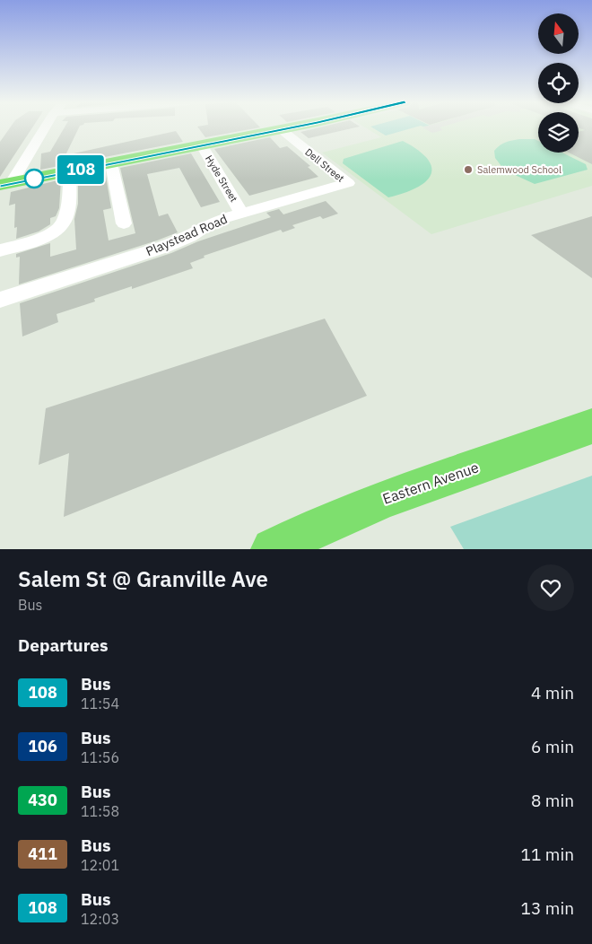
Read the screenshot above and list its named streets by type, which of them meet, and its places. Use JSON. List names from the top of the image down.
{
  "streets": {
    "main road": ["Eastern Avenue"],
    "street": ["Dell Street", "Hyde Street", "Playstead Road"]
  },
  "crossings": [
    ["Dell Street", "Playstead Road"],
    ["Hyde Street", "Playstead Road"]
  ],
  "places": ["Salemwood School"],
  "lines": ["bus line 108"],
  "north": "top",
  "page": {
    "on_map": "108",
    "heading": [
      ["Salem St @ Granville Ave", "Bus"],
      "Departures"
    ],
    "list": [
      {
        "mark": "108",
        "name": "Bus",
        "note": "11:54",
        "value": "4 min"
      },
      {
        "mark": "106",
        "name": "Bus",
        "note": "11:56",
        "value": "6 min"
      },
      {
        "mark": "430",
        "name": "Bus",
        "note": "11:58",
        "value": "8 min"
      },
      {
        "mark": "411",
        "name": "Bus",
        "note": "12:01",
        "value": "11 min"
      },
      {
        "mark": "108",
        "name": "Bus",
        "note": "12:03",
        "value": "13 min"
      }
    ]
  }
}
